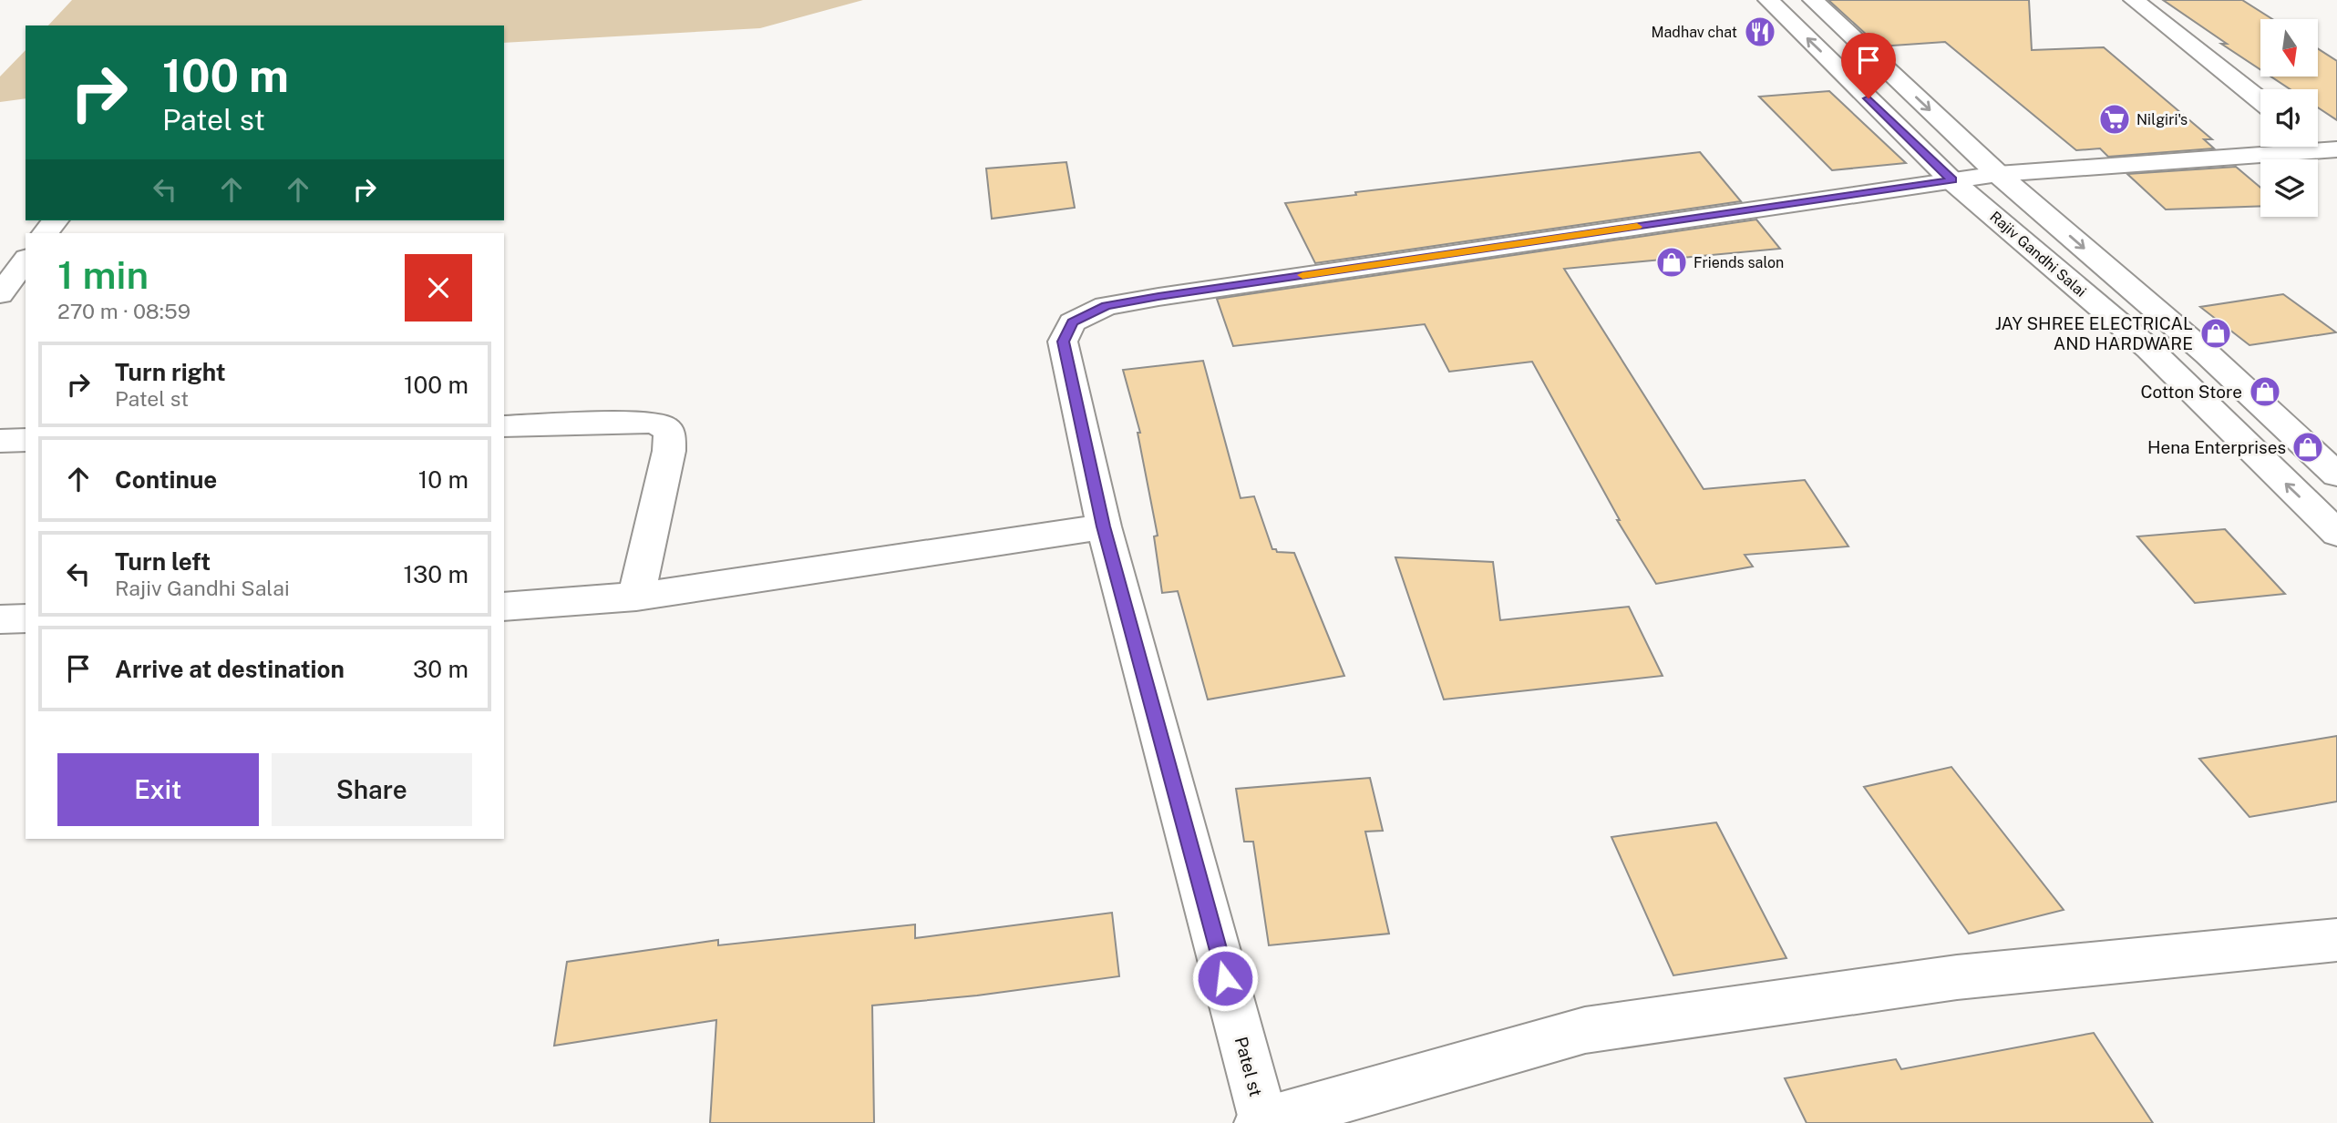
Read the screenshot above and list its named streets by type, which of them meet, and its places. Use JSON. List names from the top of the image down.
{
  "streets": {
    "street": ["Rajiv Gandhi Salai", "Patel st"]
  },
  "crossings": [
    ["Rajiv Gandhi Salai", "Patel st"]
  ],
  "places": {
    "restaurant": ["Madhav chat"],
    "supermarket": ["Nilgiri's"],
    "shop": [
      "Friends salon",
      "JAY SHREE ELECTRICAL AND HARDWARE",
      "Cotton Store",
      "Hena Enterprises"
    ]
  },
  "north": "bottom",
  "page": {
    "turn": ["100 m", "Patel st"],
    "heading": ["1 min", "270 m · 08:59"],
    "list": [
      {
        "name": "Turn right",
        "note": "Patel st",
        "value": "100 m"
      },
      {
        "name": "Continue",
        "value": "10 m"
      },
      {
        "name": "Turn left",
        "note": "Rajiv Gandhi Salai",
        "value": "130 m"
      },
      {
        "name": "Arrive at destination",
        "value": "30 m"
      }
    ],
    "buttons": ["Exit", "Share"]
  }
}
